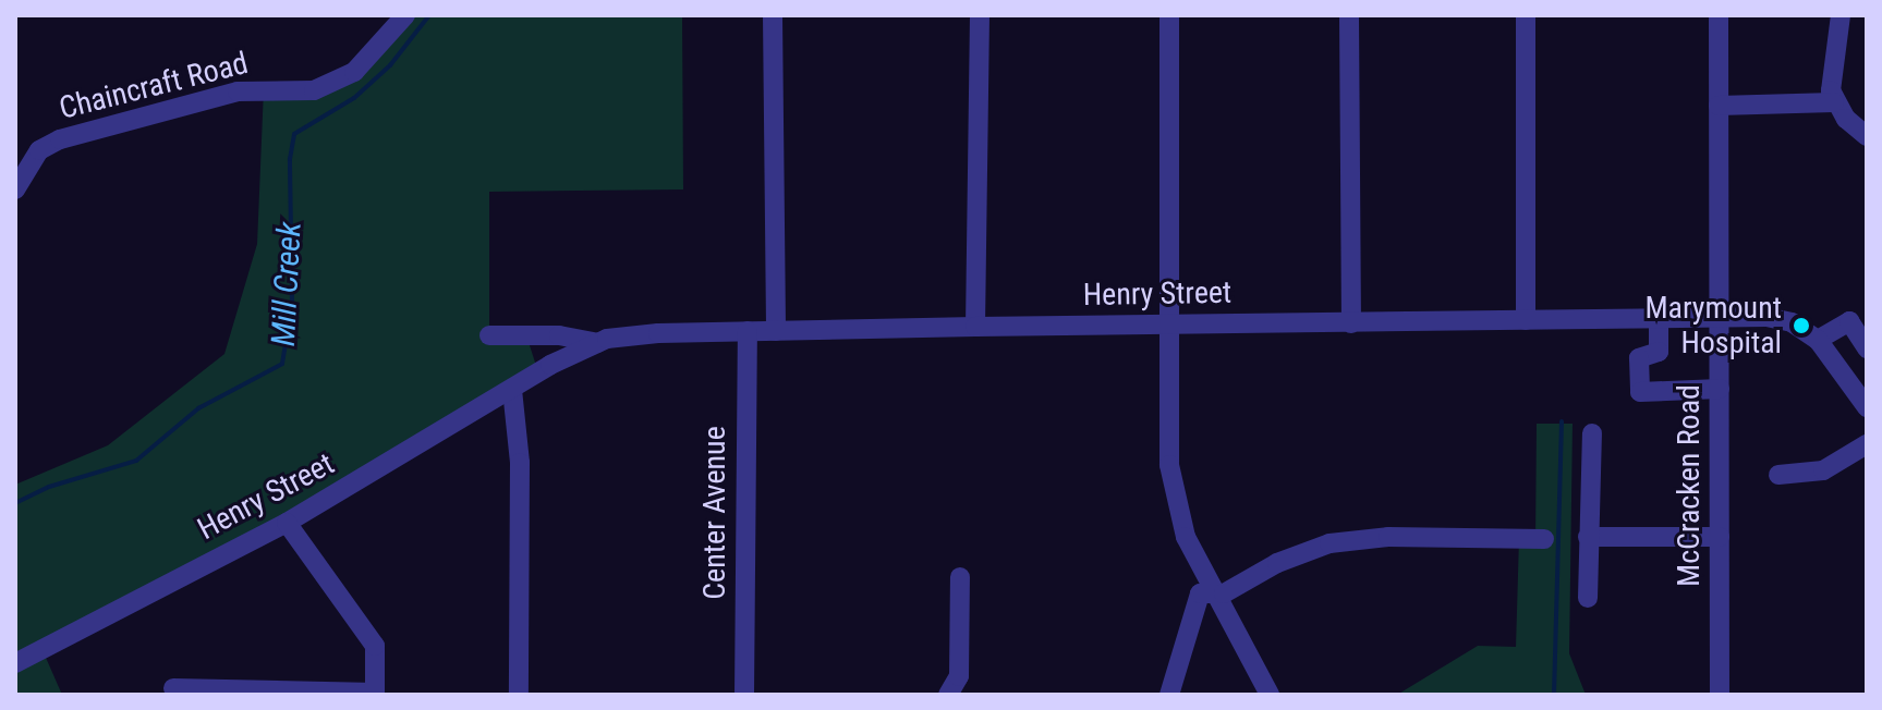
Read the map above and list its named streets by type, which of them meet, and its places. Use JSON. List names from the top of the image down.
{
  "streets": {
    "street": [
      "Chaincraft Road",
      "Henry Street",
      "McCracken Road",
      "Center Avenue"
    ]
  },
  "crossings": [
    ["Henry Street", "McCracken Road"],
    ["Henry Street", "Center Avenue"]
  ],
  "water": ["Mill Creek"],
  "places": ["Marymount Hospital"]
}
